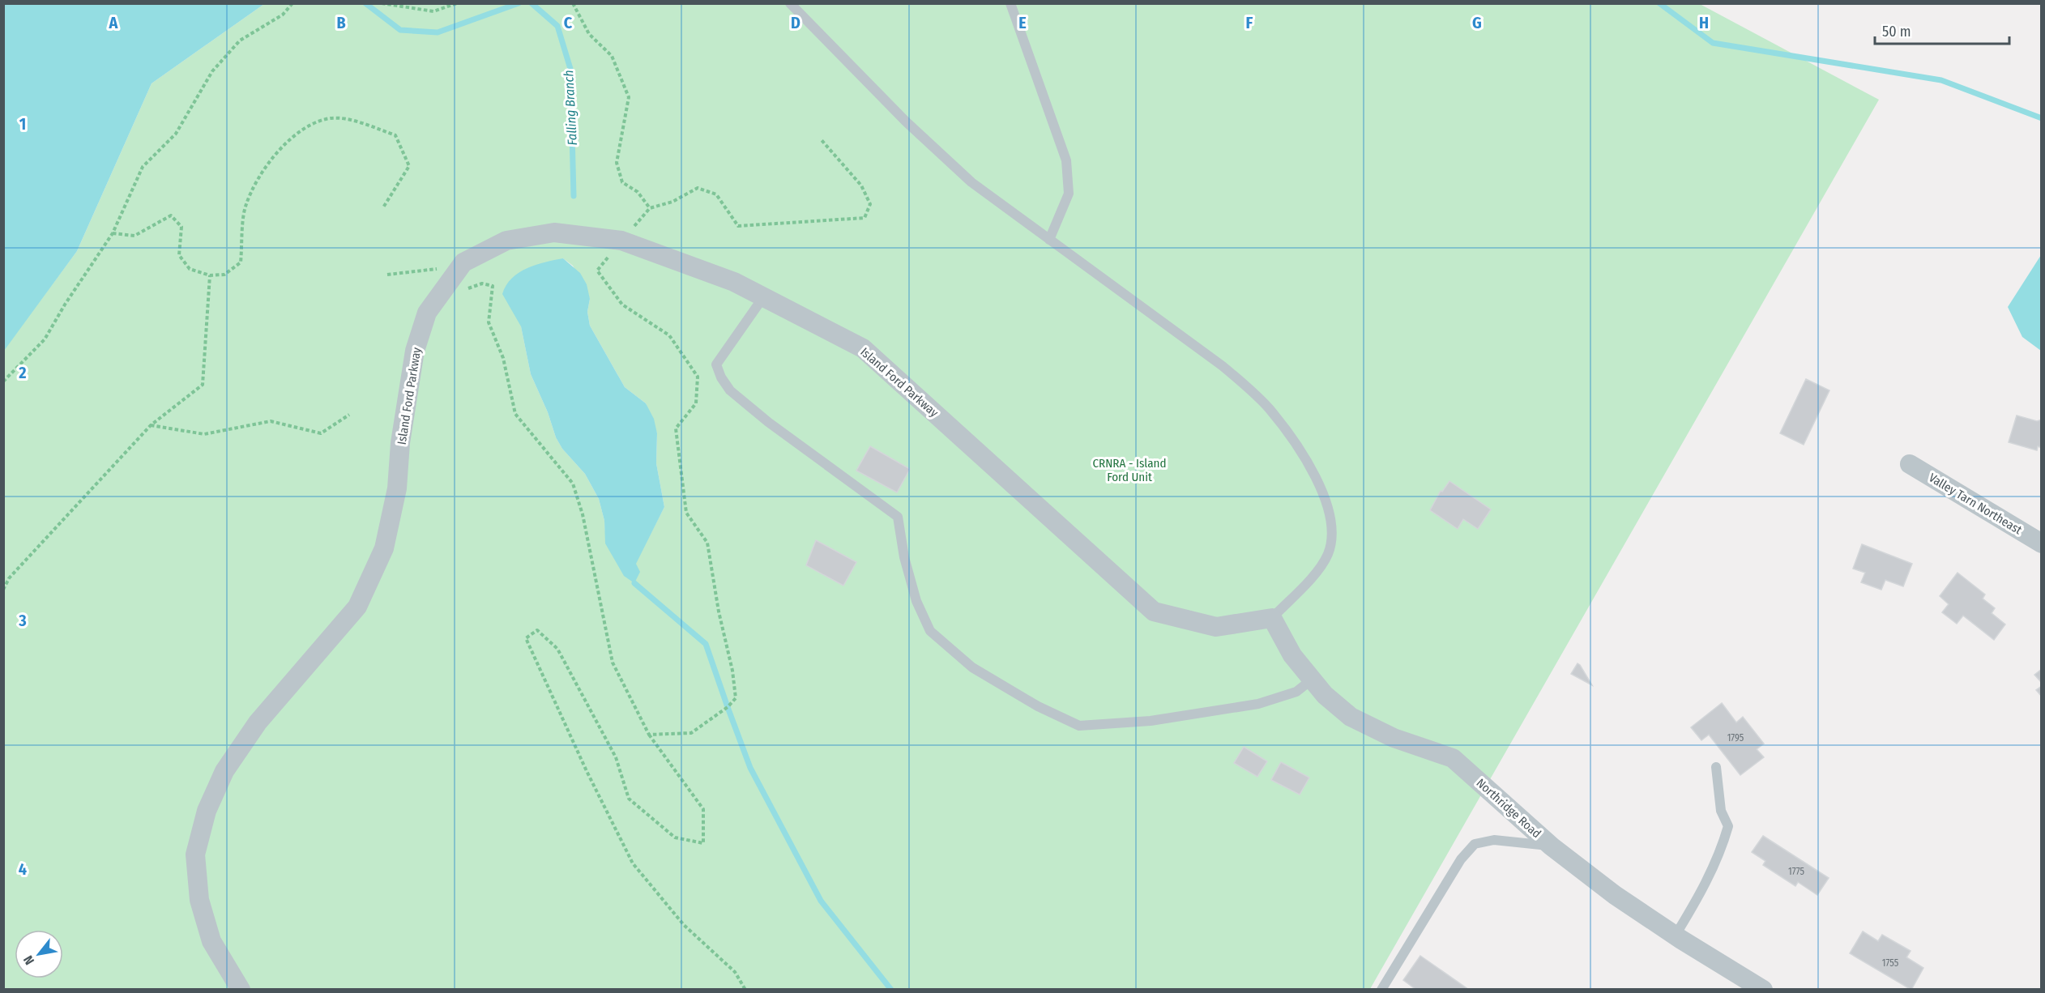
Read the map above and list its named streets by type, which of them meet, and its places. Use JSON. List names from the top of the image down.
{
  "streets": {
    "street": ["Island Ford Parkway", "Valley Tarn Northeast", "Northridge Road"]
  },
  "crossings": [
    ["Island Ford Parkway", "Northridge Road"]
  ],
  "water": ["Falling Branch"],
  "parks": ["CRNRA - Island Ford Unit"],
  "house_numbers": ["1795", "1775", "1755"],
  "scale_bar": "50 m",
  "north": "bottom left",
  "grid": {
    "columns": [
      "A",
      "B",
      "C",
      "D",
      "E",
      "F",
      "G",
      "H"
    ],
    "rows": [
      "1",
      "2",
      "3",
      "4"
    ]
  }
}
